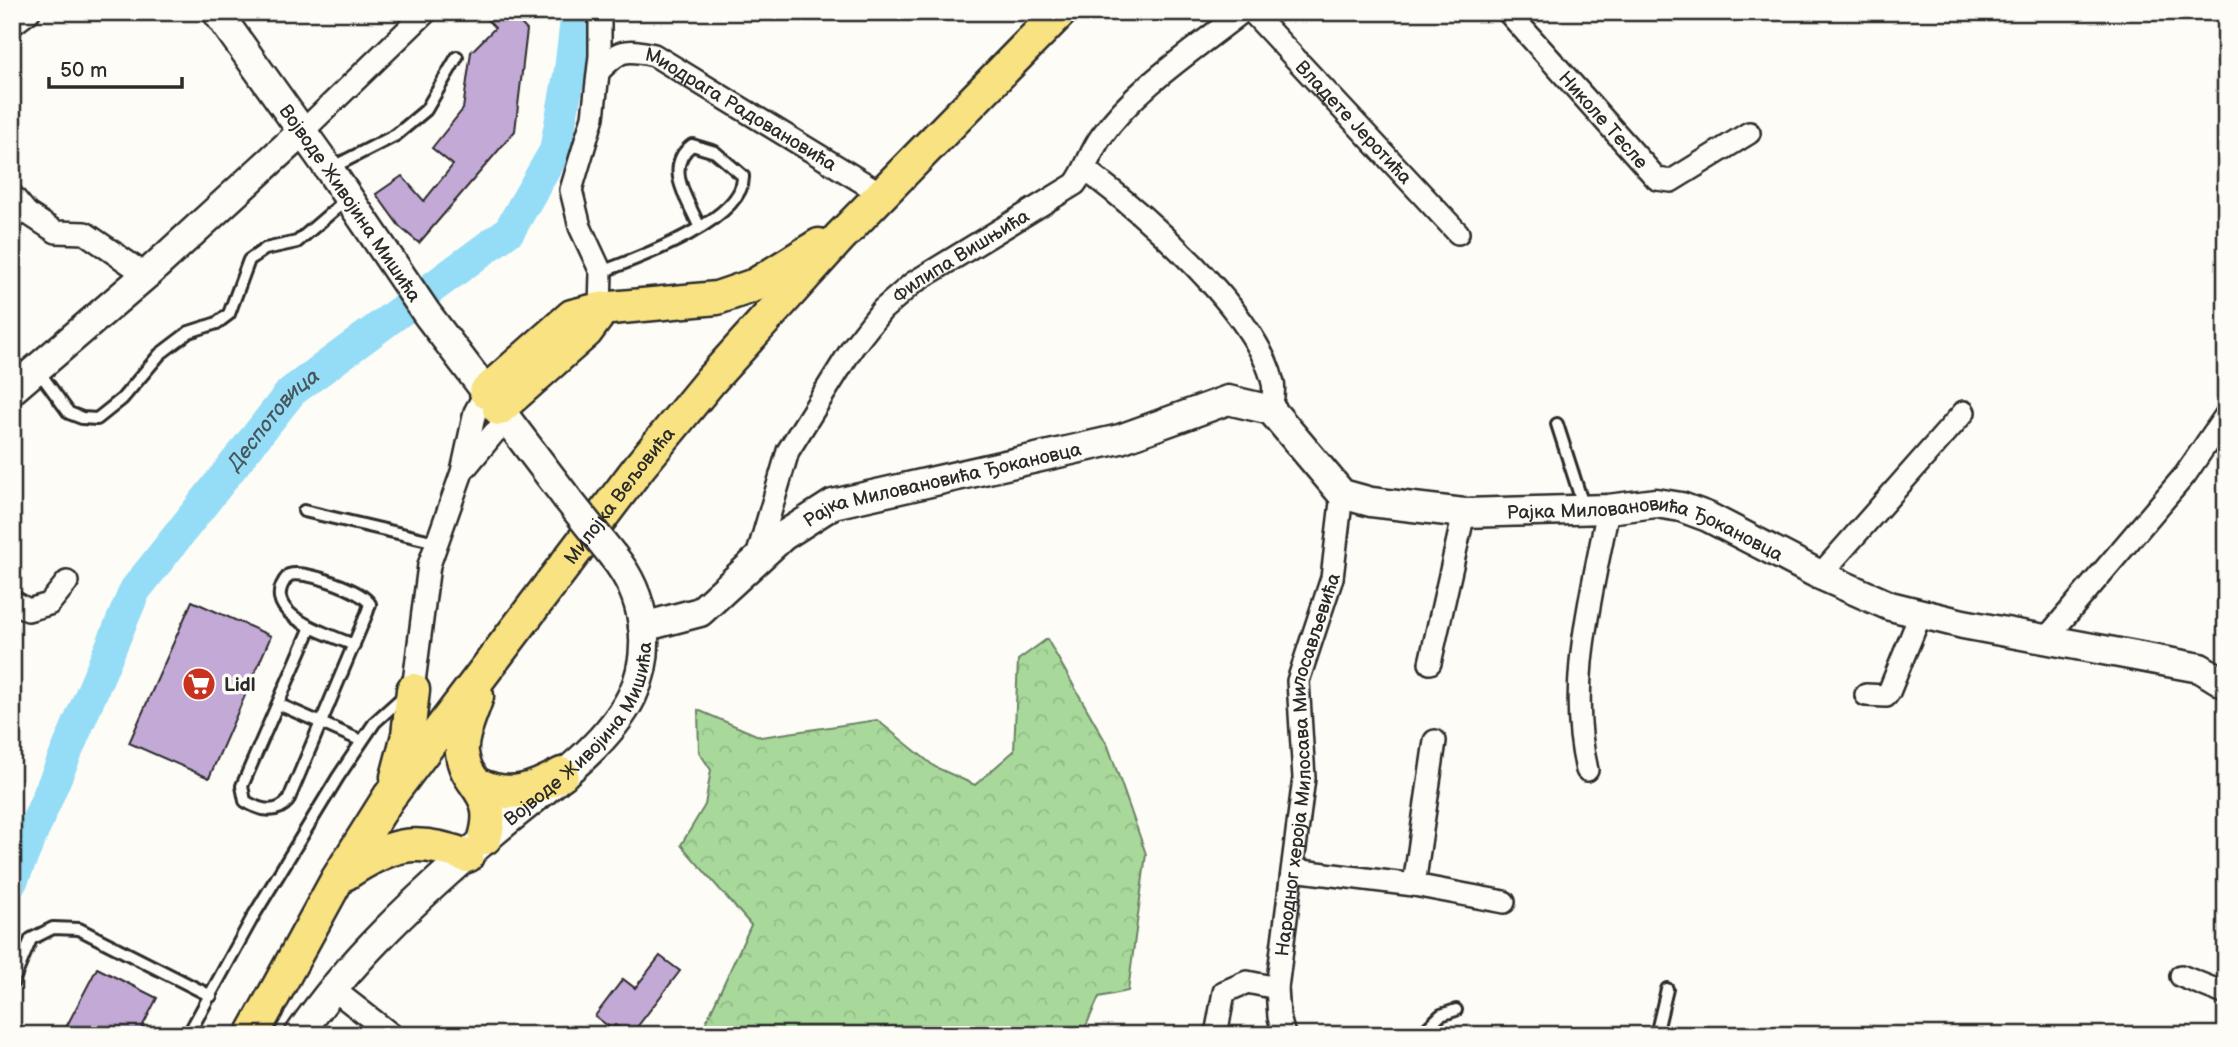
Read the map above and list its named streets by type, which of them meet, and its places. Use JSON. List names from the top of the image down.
{
  "streets": {
    "main road": ["Милојка Вељовића"],
    "street": [
      "Миодрага Радовановића",
      "Николе Тесле",
      "Владете Јеротића",
      "Војводе Живојина Мишића",
      "Филипа Вишњића",
      "Рајка Миловановића Ђокановца",
      "Народног хероја Милосава Милосављевића"
    ]
  },
  "crossings": [
    ["Миодрага Радовановића", "Милојка Вељовића"],
    ["Војводе Живојина Мишића", "Рајка Миловановића Ђокановца"],
    ["Филипа Вишњића", "Рајка Миловановића Ђокановца"],
    ["Рајка Миловановића Ђокановца", "Народног хероја Милосава Милосављевића"]
  ],
  "water": ["Деспотовица"],
  "places": {
    "supermarket": ["Lidl"]
  },
  "scale_bar": "50 m"
}
